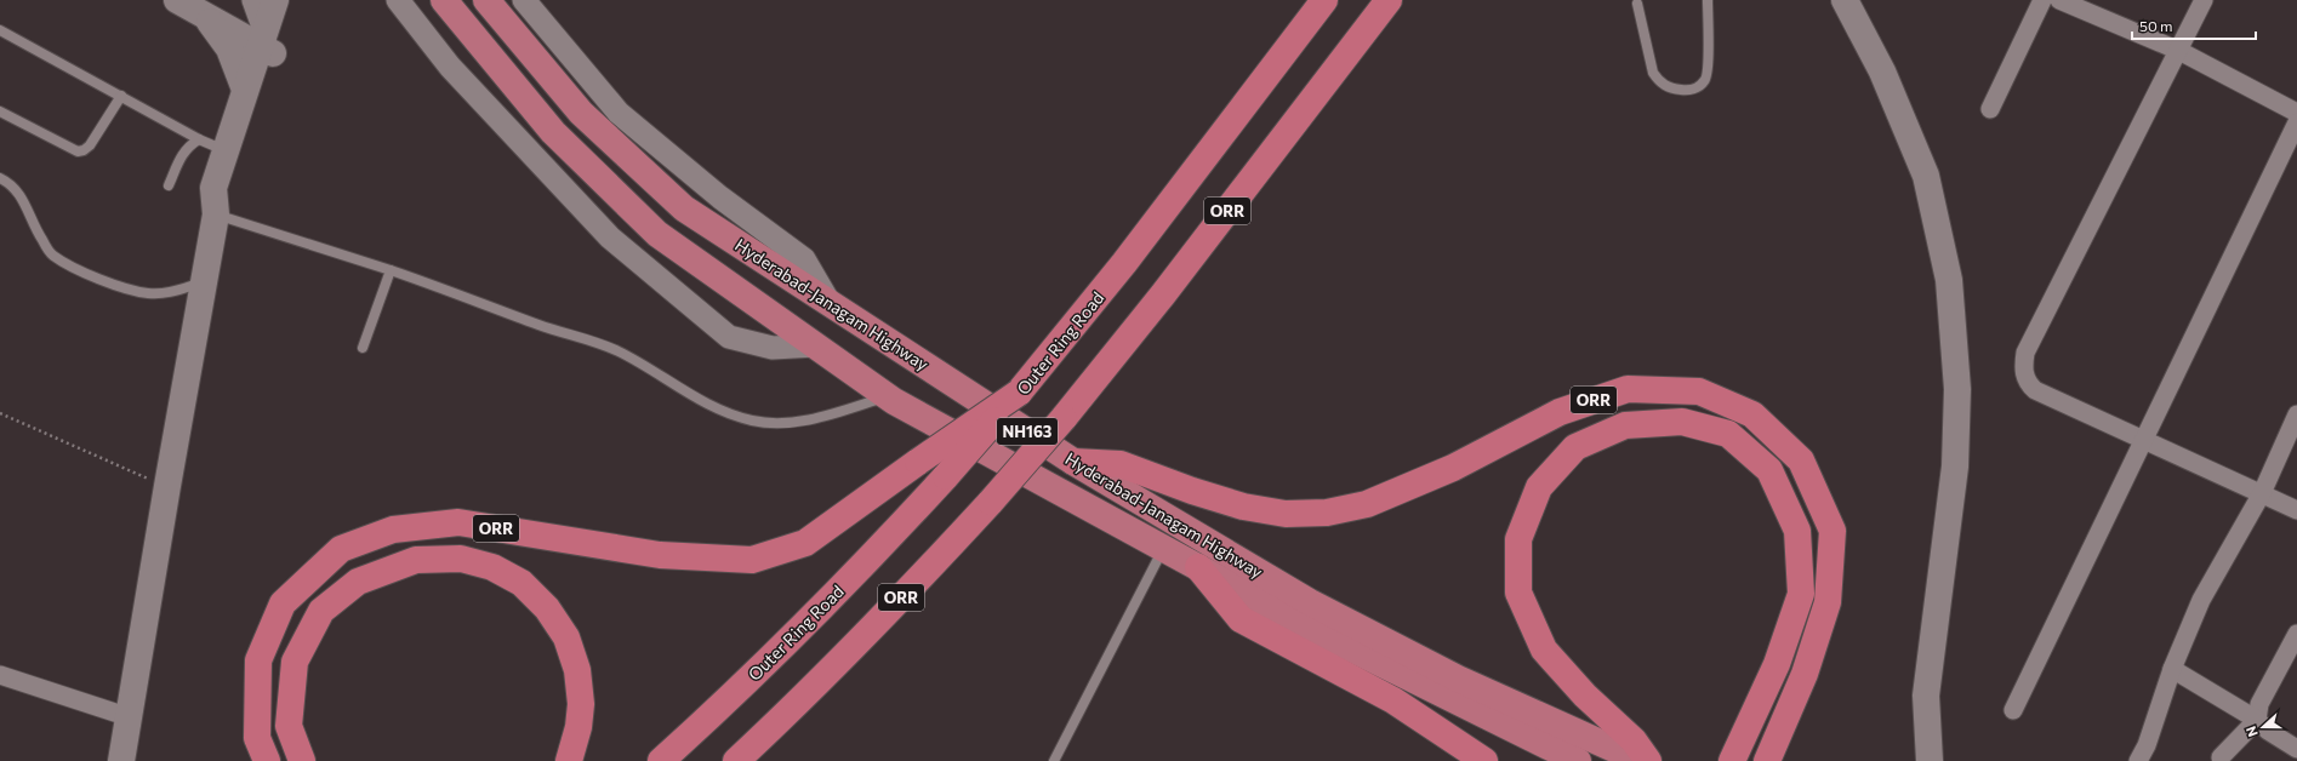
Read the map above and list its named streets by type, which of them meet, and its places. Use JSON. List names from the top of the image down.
{
  "streets": {
    "highway": [
      "ORR",
      "Hyderabad-Janagam Highway",
      "Outer Ring Road",
      "NH163"
    ]
  },
  "crossings": [
    ["ORR", "Hyderabad-Janagam Highway"],
    ["ORR", "Outer Ring Road"]
  ],
  "scale_bar": "50 m",
  "north": "left"
}
